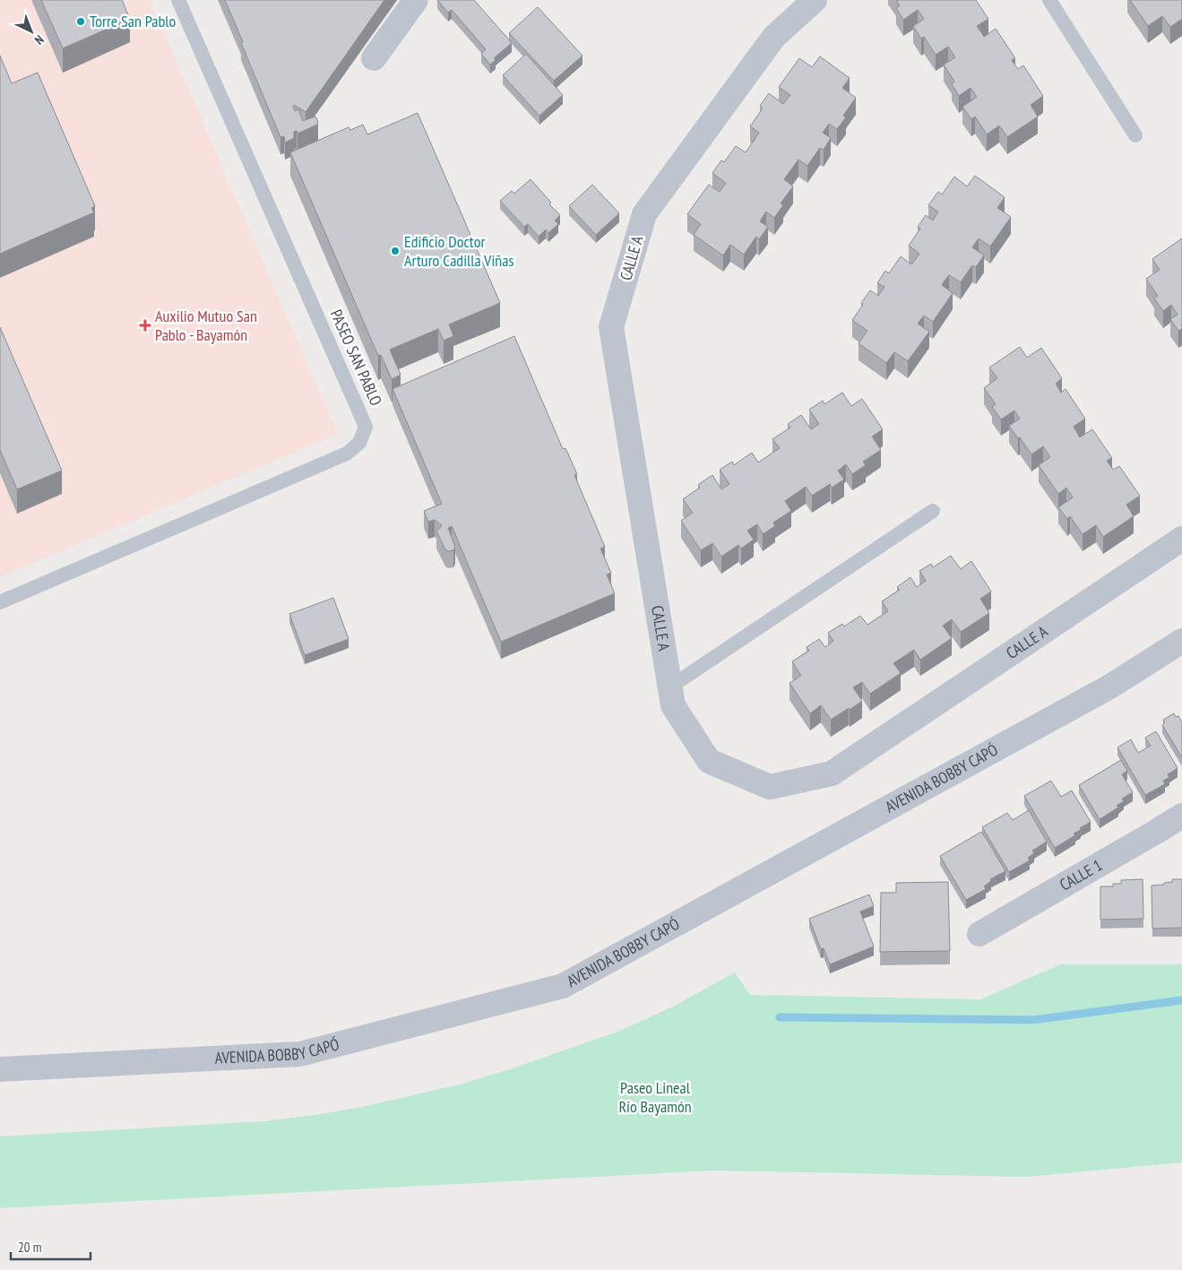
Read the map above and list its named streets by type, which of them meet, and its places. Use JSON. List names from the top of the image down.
{
  "streets": {
    "street": ["CALLE A", "AVENIDA BOBBY CAPÓ", "CALLE 1"],
    "lane": ["PASEO SAN PABLO"]
  },
  "parks": ["Paseo Lineal Río Bayamón"],
  "places": {
    "other": ["Torre San Pablo", "Edificio Doctor Arturo Cadilla Viñas"],
    "health": ["Auxilio Mutuo San Pablo - Bayamón"]
  },
  "scale_bar": "20 m",
  "north": "bottom right"
}
